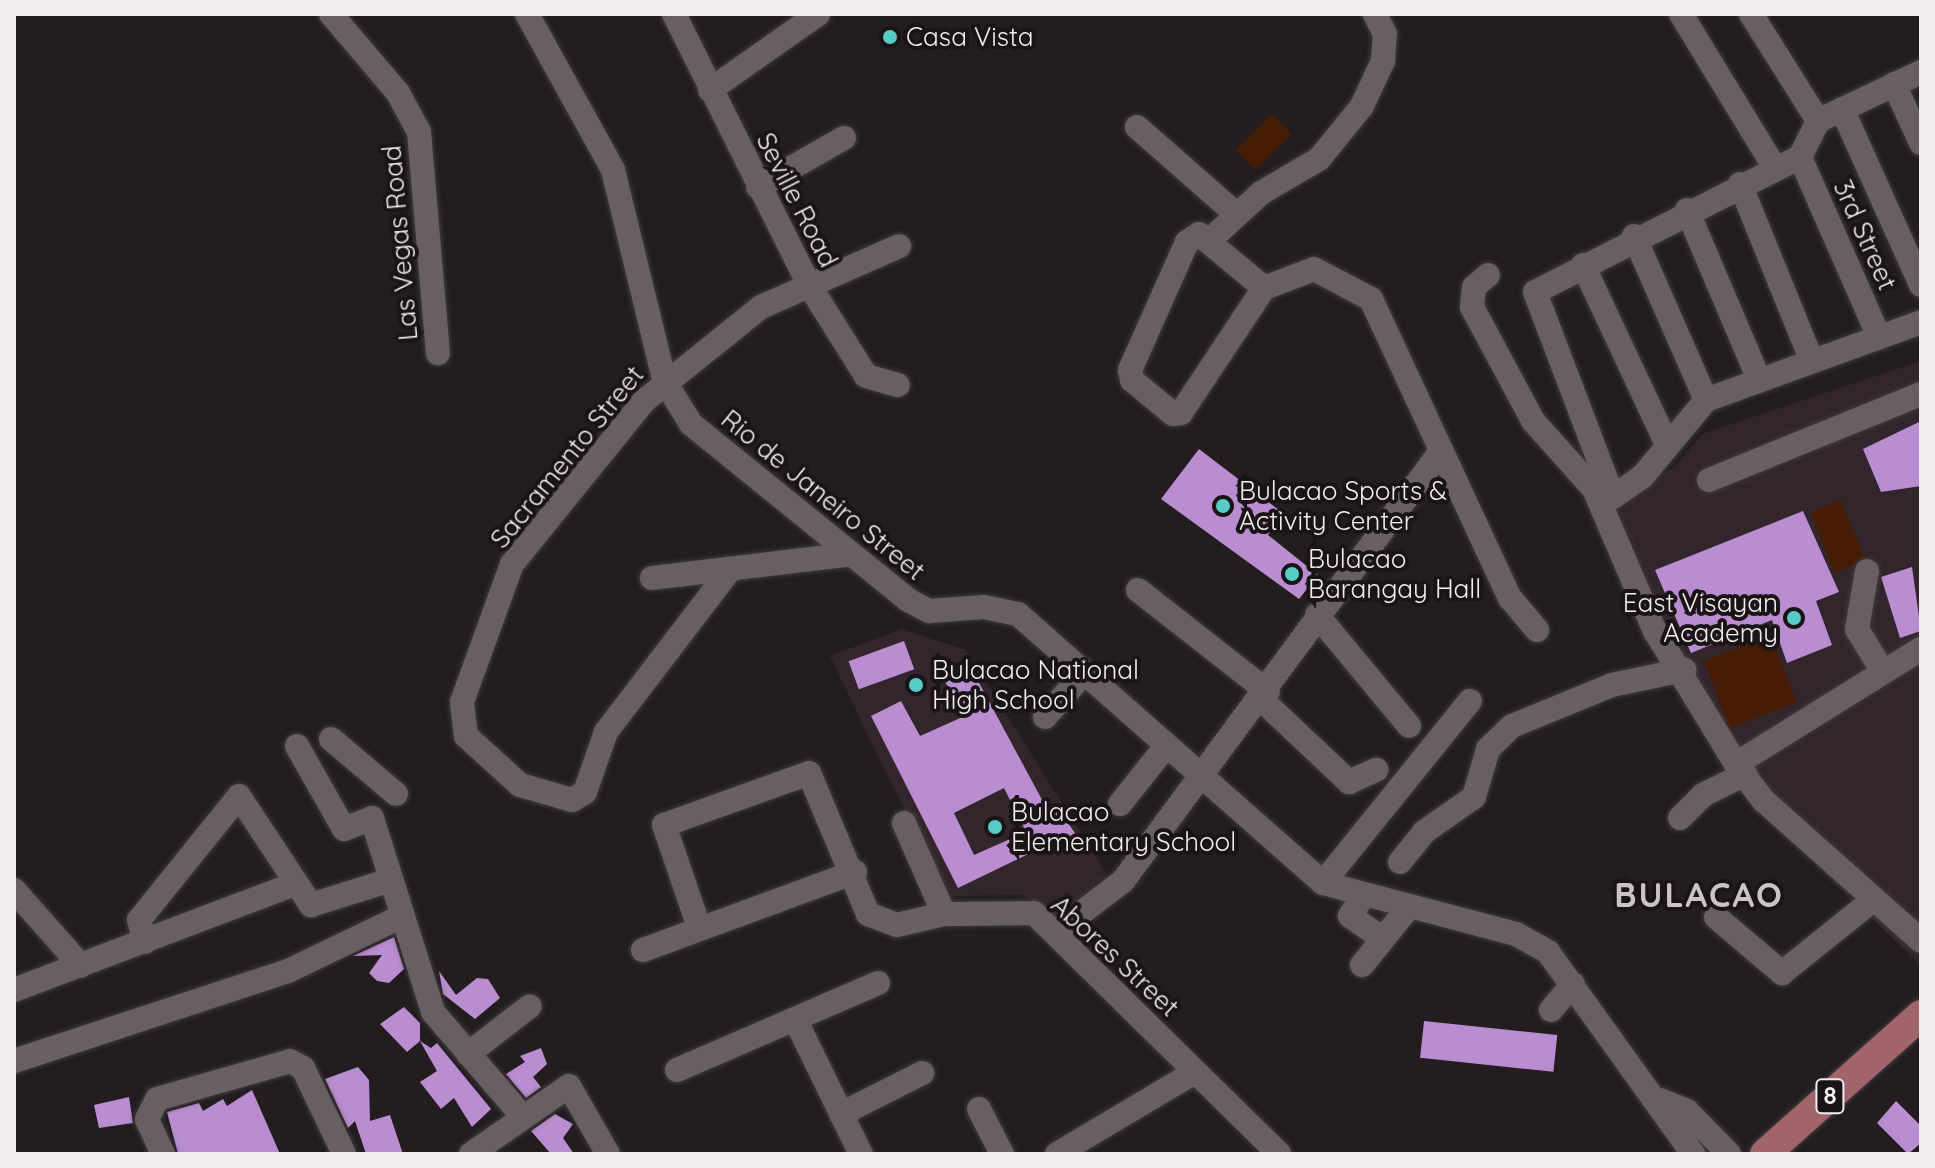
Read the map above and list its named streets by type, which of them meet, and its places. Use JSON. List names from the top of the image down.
{
  "streets": {
    "main road": ["8"],
    "street": [
      "Seville Road",
      "3rd Street",
      "Las Vegas Road",
      "Sacramento Street",
      "Rio de Janeiro Street",
      "Abores Street"
    ]
  },
  "crossings": [
    ["Seville Road", "Sacramento Street"],
    ["Sacramento Street", "Rio de Janeiro Street"]
  ],
  "districts": ["BULACAO"],
  "places": [
    "Casa Vista",
    "Bulacao Sports & Activity Center",
    "Bulacao Barangay Hall",
    "East Visayan Academy",
    "Bulacao National High School",
    "Bulacao Elementary School"
  ]
}
